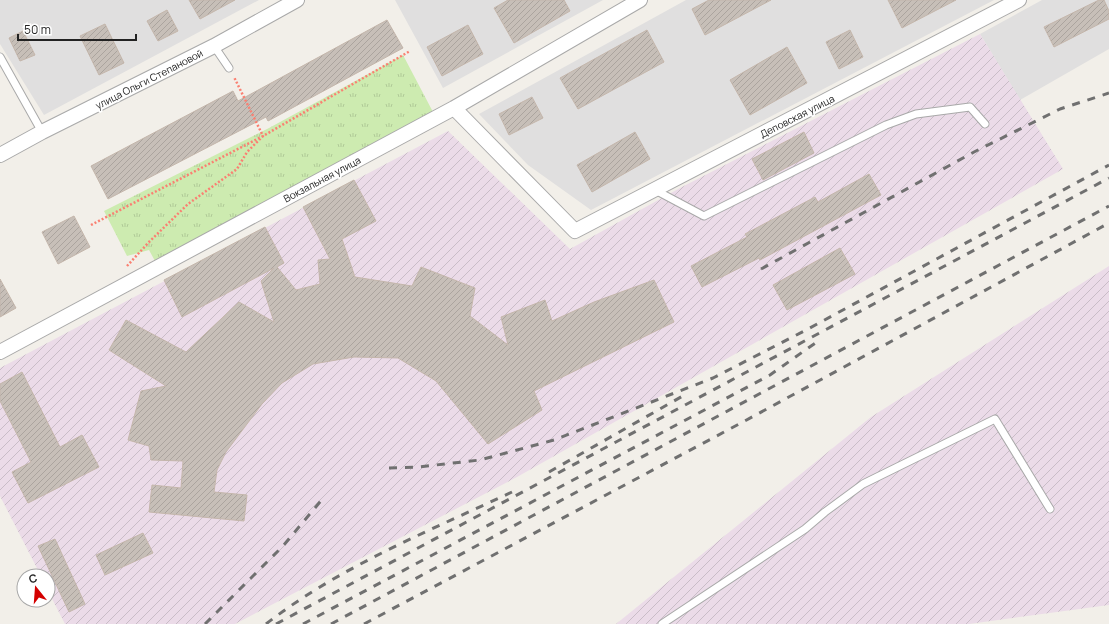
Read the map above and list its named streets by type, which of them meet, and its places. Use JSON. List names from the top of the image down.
{
  "streets": {
    "street": ["улица Ольги Степановой", "Деповская улица", "Вокзальная улица"]
  },
  "crossings": [
    ["Деповская улица", "Вокзальная улица"]
  ],
  "scale_bar": "50 m",
  "north": "top"
}
